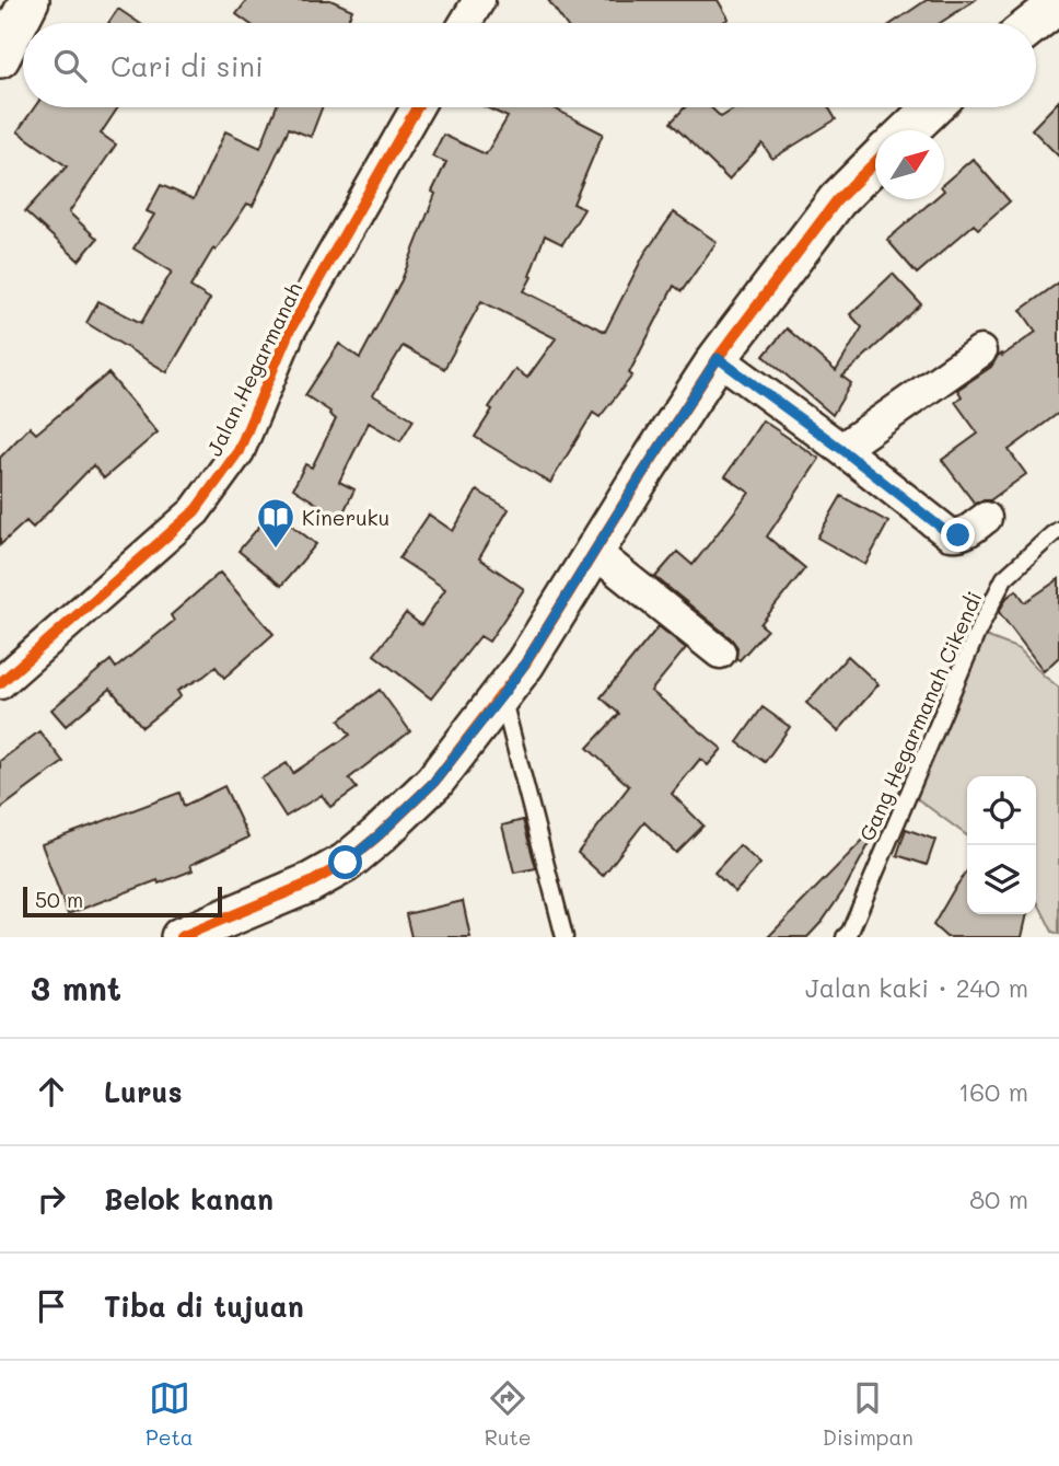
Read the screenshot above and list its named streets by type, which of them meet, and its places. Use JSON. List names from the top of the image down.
{
  "streets": {
    "street": ["Jalan Hegarmanah"],
    "lane": ["Gang Hegarmanah Cikendi"]
  },
  "places": {
    "library": ["Kineruku"]
  },
  "scale_bar": "50 m",
  "north": "top right",
  "page": {
    "search": "Cari di sini",
    "scale": "50 m",
    "heading": ["3 mnt", "Jalan kaki · 240 m"],
    "list": [
      ["Lurus", "160 m"],
      ["Belok kanan", "80 m"],
      "Tiba di tujuan"
    ],
    "nav": ["Peta", "Rute", "Disimpan"]
  }
}
